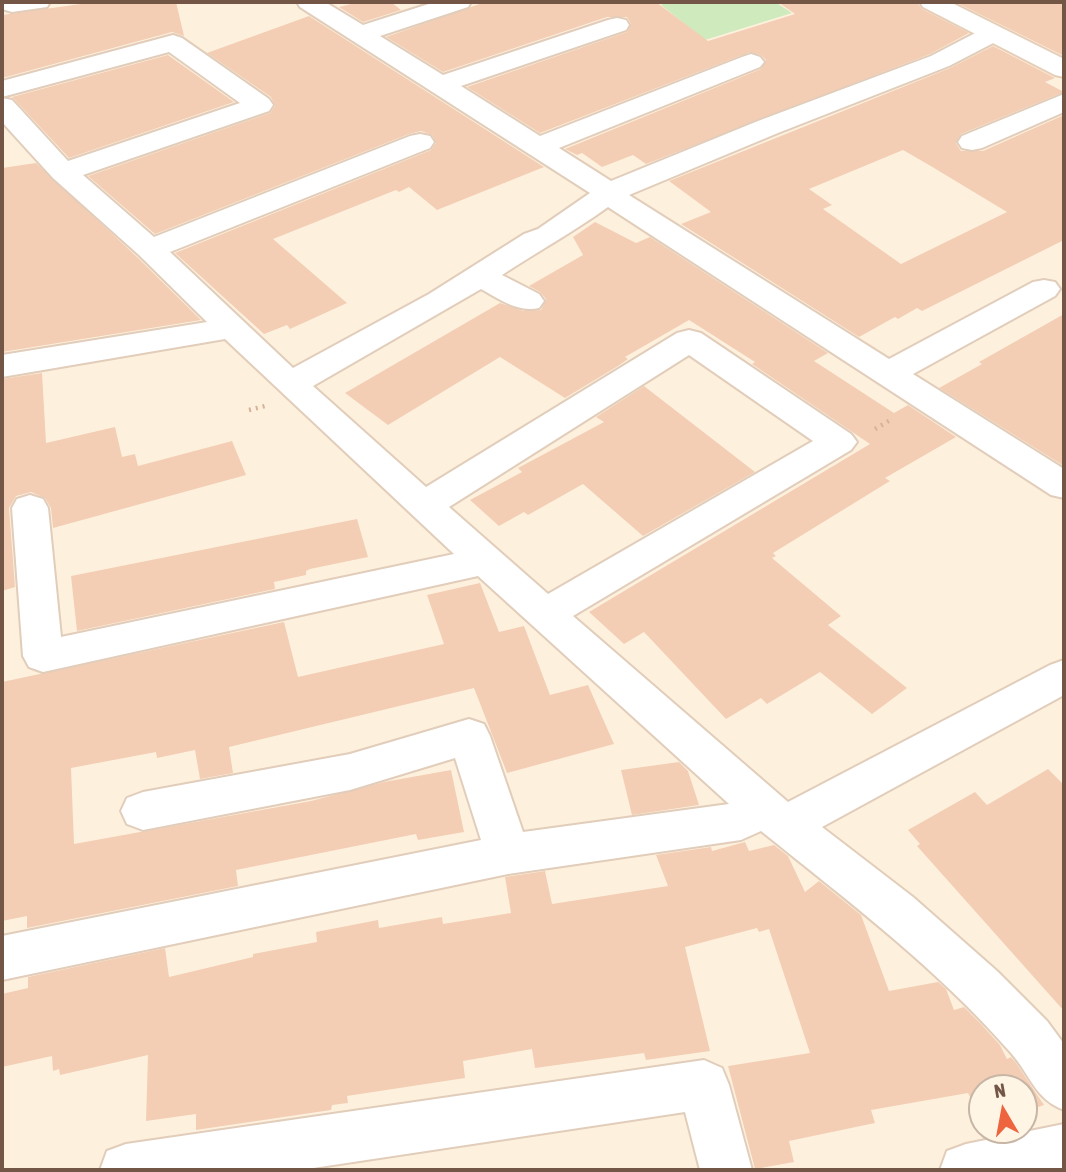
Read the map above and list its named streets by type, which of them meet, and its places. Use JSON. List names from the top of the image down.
{
  "north": "top"
}
